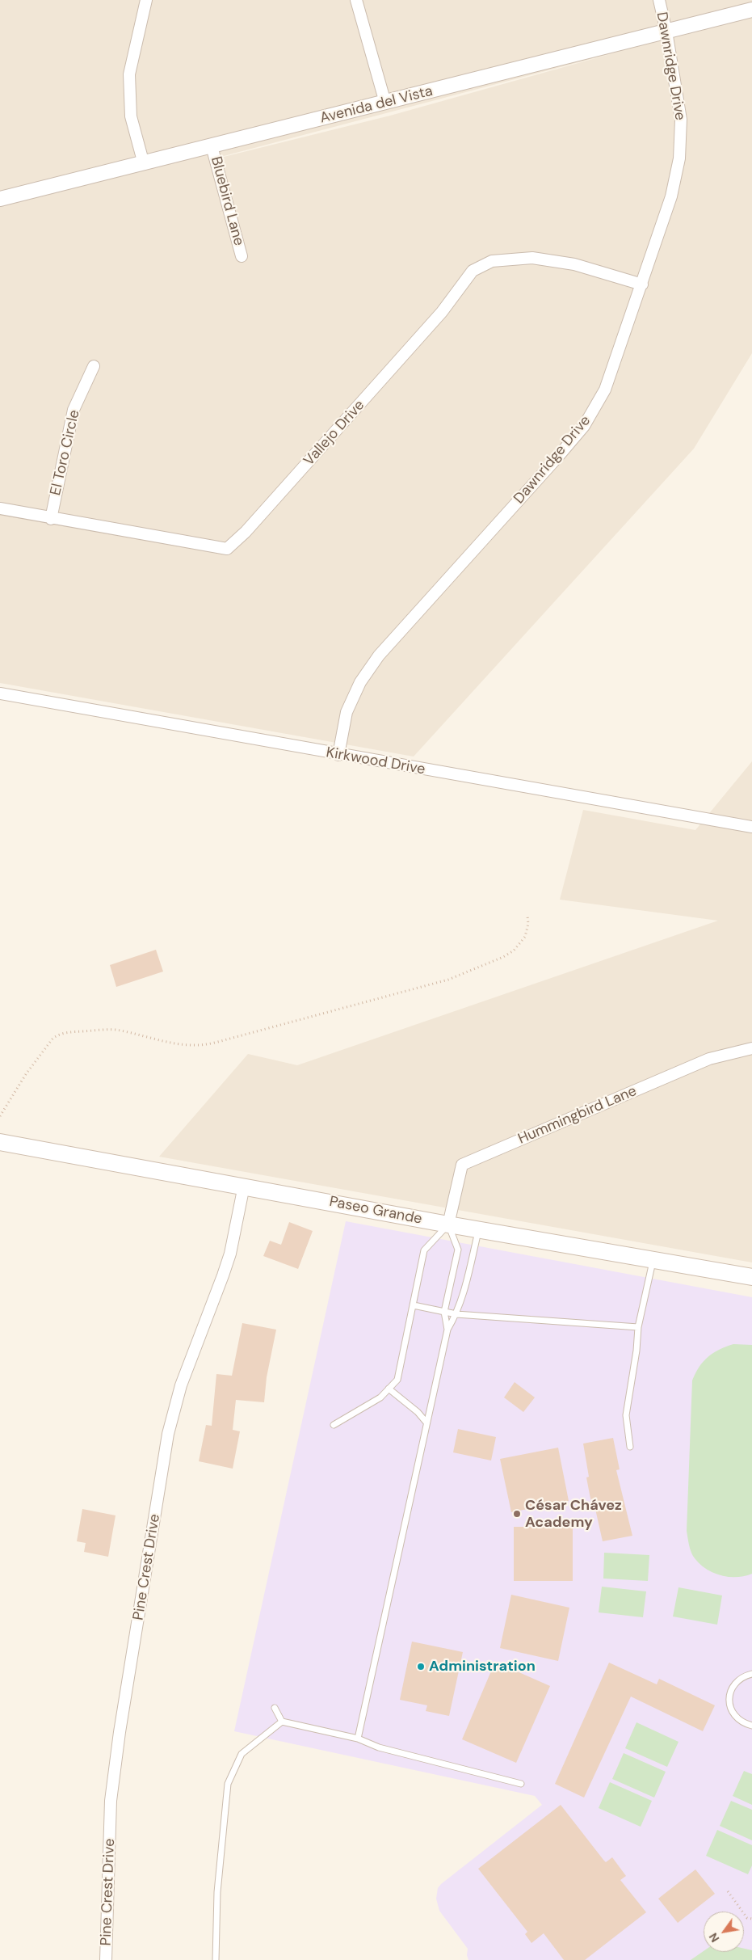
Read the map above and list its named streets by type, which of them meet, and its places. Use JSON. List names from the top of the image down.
{
  "streets": {
    "main road": ["Paseo Grande"],
    "street": [
      "Dawnridge Drive",
      "Avenida del Vista",
      "Bluebird Lane",
      "Vallejo Drive",
      "El Toro Circle",
      "Kirkwood Drive",
      "Hummingbird Lane",
      "Pine Crest Drive"
    ]
  },
  "crossings": [
    ["Dawnridge Drive", "Avenida del Vista"],
    ["Dawnridge Drive", "Vallejo Drive"],
    ["Dawnridge Drive", "Kirkwood Drive"],
    ["Avenida del Vista", "Bluebird Lane"],
    ["Vallejo Drive", "El Toro Circle"],
    ["Hummingbird Lane", "Paseo Grande"],
    ["Paseo Grande", "Pine Crest Drive"]
  ],
  "places": ["César Chávez Academy", "Administration"],
  "north": "bottom left"
}
